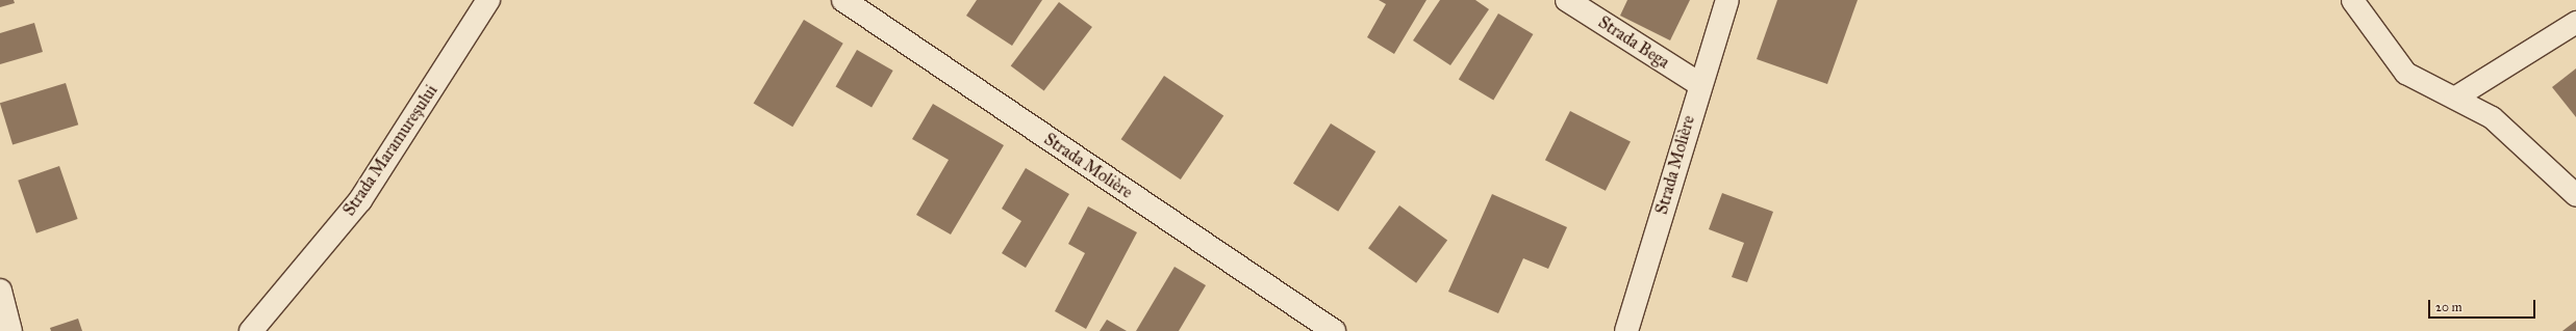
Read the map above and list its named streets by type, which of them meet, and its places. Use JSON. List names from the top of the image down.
{
  "streets": {
    "street": ["Strada Bega", "Strada Maramureșului", "Strada Molière"]
  },
  "crossings": [
    ["Strada Bega", "Strada Molière"]
  ],
  "scale_bar": "20 m"
}
